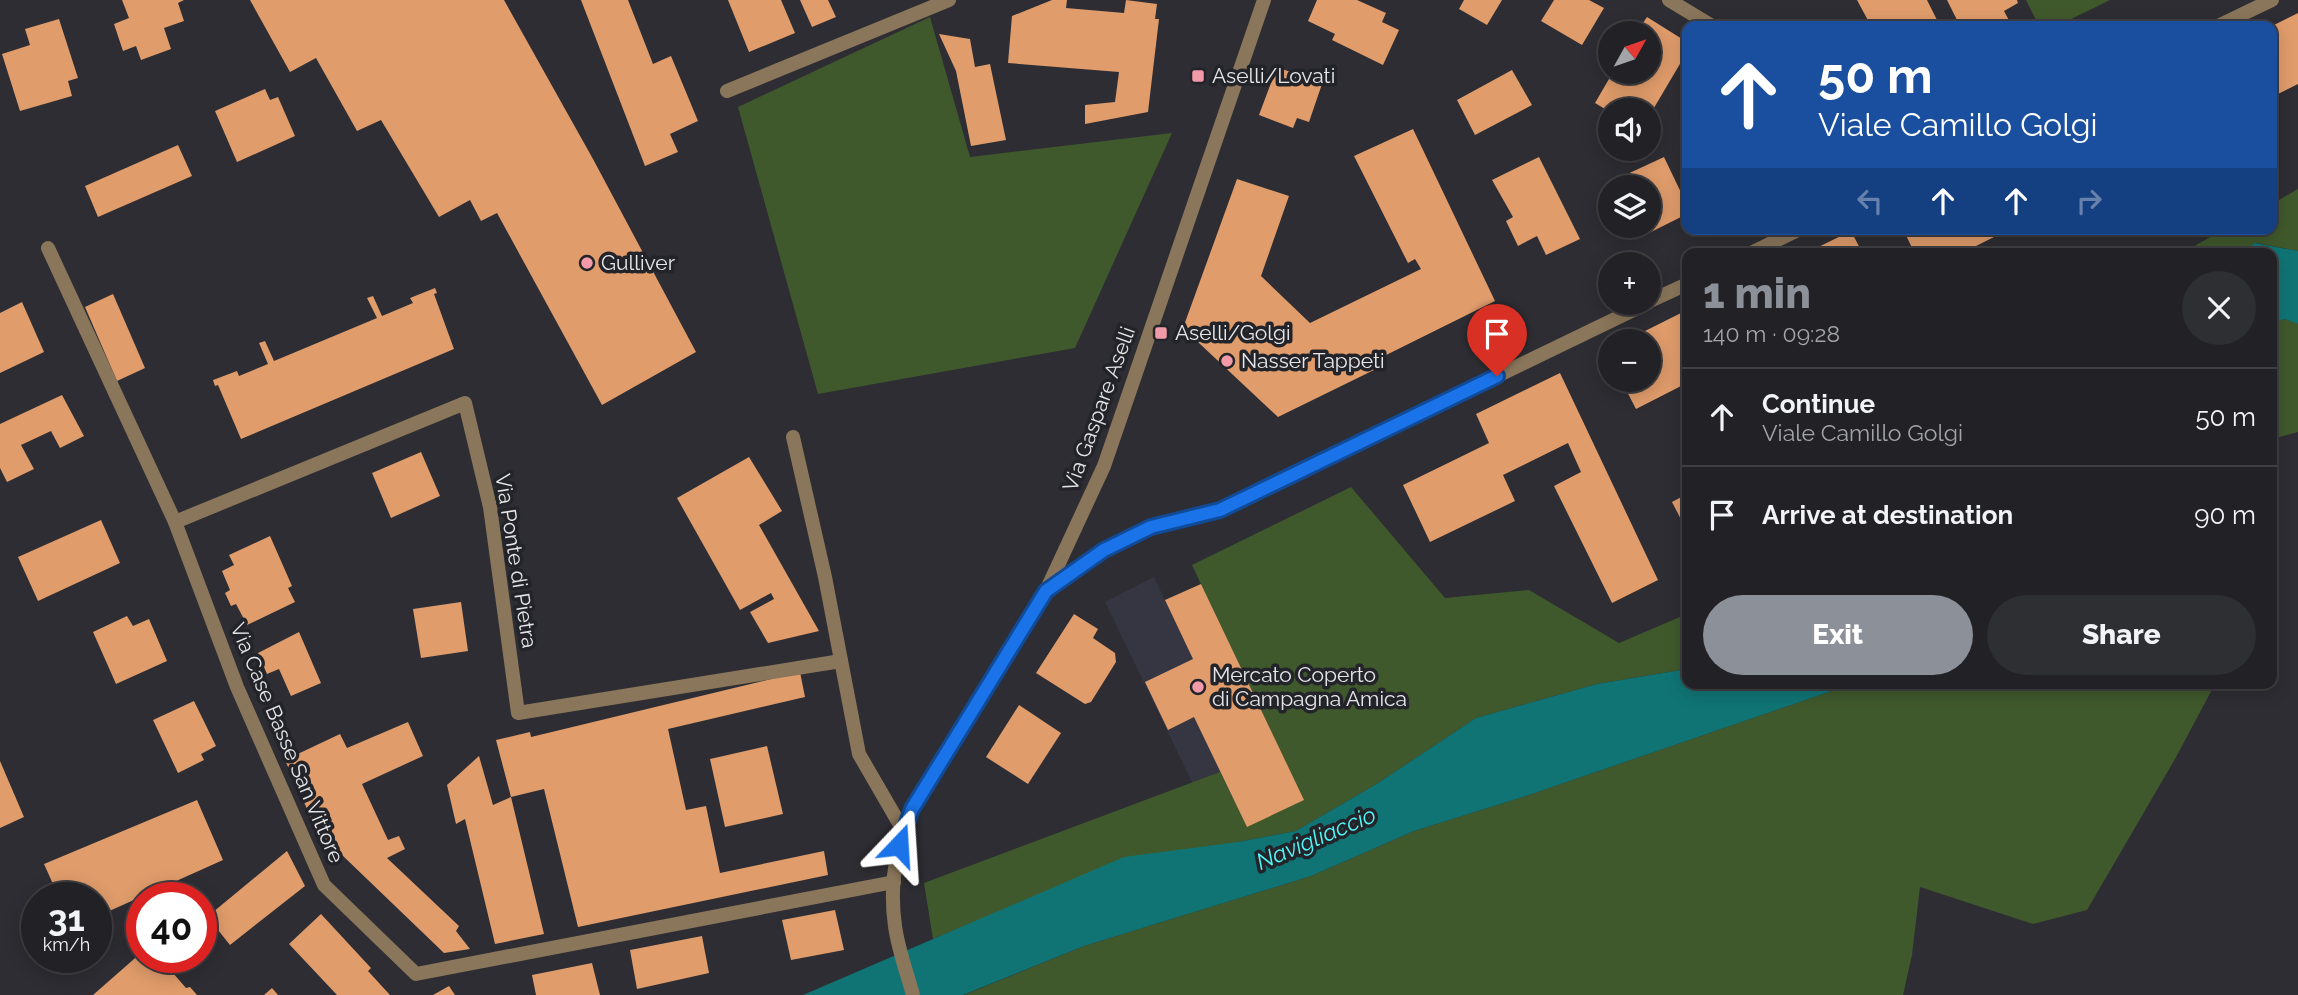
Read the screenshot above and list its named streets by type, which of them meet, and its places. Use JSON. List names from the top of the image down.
{
  "streets": {
    "street": ["Via Gaspare Aselli", "Via Ponte di Pietra", "Via Case Basse San Vittore"]
  },
  "crossings": [
    ["Via Gaspare Aselli", "Via Case Basse San Vittore"],
    ["Via Ponte di Pietra", "Via Case Basse San Vittore"]
  ],
  "water": ["Navigliaccio"],
  "places": {
    "transit": ["Aselli/Lovati", "Aselli/Golgi"],
    "other": ["Gulliver", "Nasser Tappeti", "Mercato Coperto di Campagna Amica"]
  },
  "north": "top right",
  "page": {
    "map_buttons": ["+", "−"],
    "turn": ["50 m", "Viale Camillo Golgi"],
    "heading": ["1 min", "140 m · 09:28"],
    "list": [
      {
        "name": "Continue",
        "note": "Viale Camillo Golgi",
        "value": "50 m"
      },
      {
        "name": "Arrive at destination",
        "value": "90 m"
      }
    ],
    "buttons": ["Exit", "Share"],
    "speed": "31 km/h",
    "limit": "40"
  }
}
